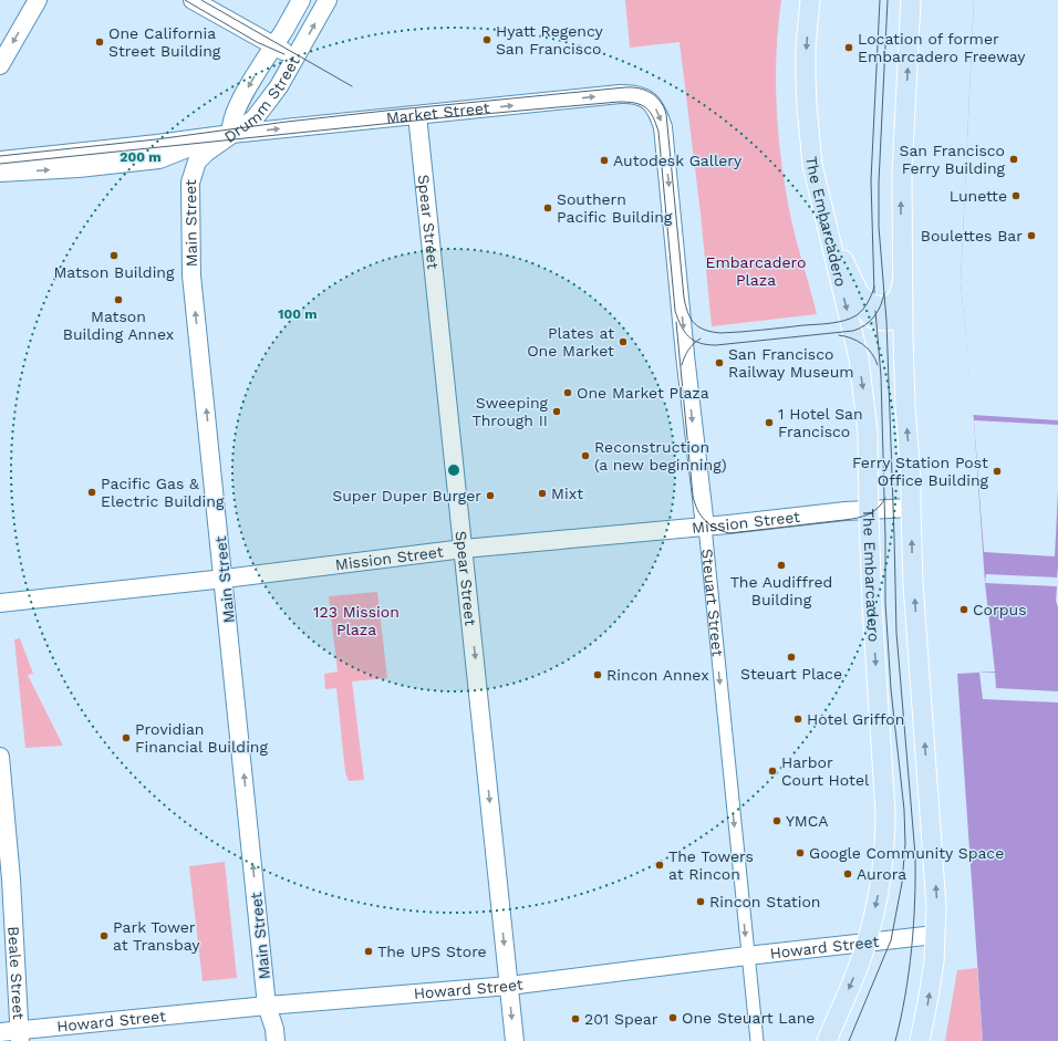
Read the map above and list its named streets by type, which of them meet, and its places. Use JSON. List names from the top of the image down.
{
  "streets": {
    "main road": ["The Embarcadero"],
    "street": [
      "Drumm Street",
      "Market Street",
      "Spear Street",
      "Main Street",
      "Mission Street",
      "Steuart Street",
      "Howard Street",
      "Beale Street"
    ]
  },
  "crossings": [
    ["Drumm Street", "Market Street"],
    ["Drumm Street", "Main Street"],
    ["Market Street", "Spear Street"],
    ["Market Street", "Main Street"],
    ["Market Street", "Steuart Street"],
    ["Spear Street", "Mission Street"],
    ["Spear Street", "Howard Street"],
    ["The Embarcadero", "Mission Street"],
    ["The Embarcadero", "Howard Street"],
    ["Main Street", "Mission Street"],
    ["Main Street", "Howard Street"],
    ["Mission Street", "Steuart Street"],
    ["Steuart Street", "Howard Street"],
    ["Howard Street", "Beale Street"]
  ],
  "one_way": ["Spear Street", "Main Street", "Steuart Street"],
  "parks": ["Embarcadero Plaza", "123 Mission Plaza"],
  "places": [
    "Hyatt Regency San Francisco",
    "One California Street Building",
    "Location of former Embarcadero Freeway",
    "San Francisco Ferry Building",
    "Autodesk Gallery",
    "Lunette",
    "Southern Pacific Building",
    "Boulettes Bar",
    "Matson Building",
    "Matson Building Annex",
    "Plates at One Market",
    "San Francisco Railway Museum",
    "One Market Plaza",
    "Sweeping Through II",
    "1 Hotel San Francisco",
    "Reconstruction (a new beginning)",
    "Ferry Station Post Office Building",
    "Pacific Gas & Electric Building",
    "Mixt",
    "Super Duper Burger",
    "The Audiffred Building",
    "Corpus",
    "Steuart Place",
    "Rincon Annex",
    "Hotel Griffon",
    "Providian Financial Building",
    "Harbor Court Hotel",
    "YMCA",
    "Google Community Space",
    "The Towers at Rincon",
    "Aurora",
    "Rincon Station",
    "Park Tower at Transbay",
    "The UPS Store",
    "One Steuart Lane",
    "201 Spear"
  ],
  "rings": ["200 m", "100 m"]
}
